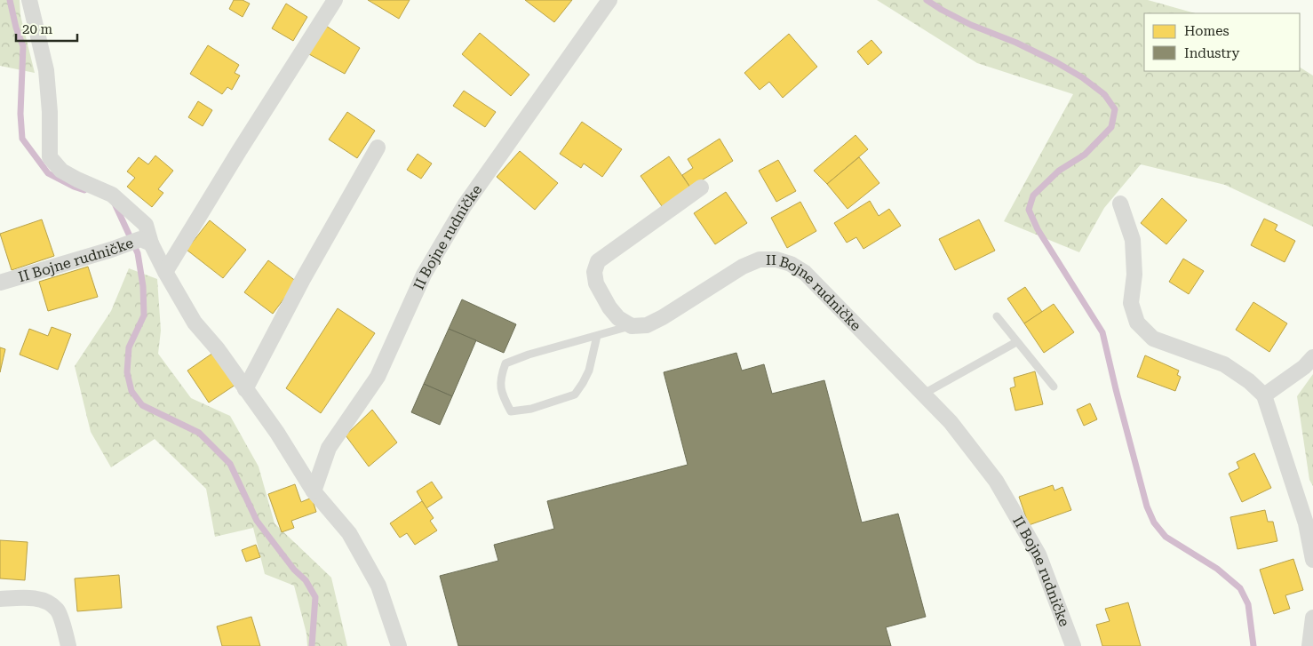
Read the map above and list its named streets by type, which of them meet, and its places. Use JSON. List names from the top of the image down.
{
  "streets": {
    "street": ["II Bojne rudničke"]
  },
  "legend": ["Homes", "Industry"],
  "scale_bar": "20 m"
}
